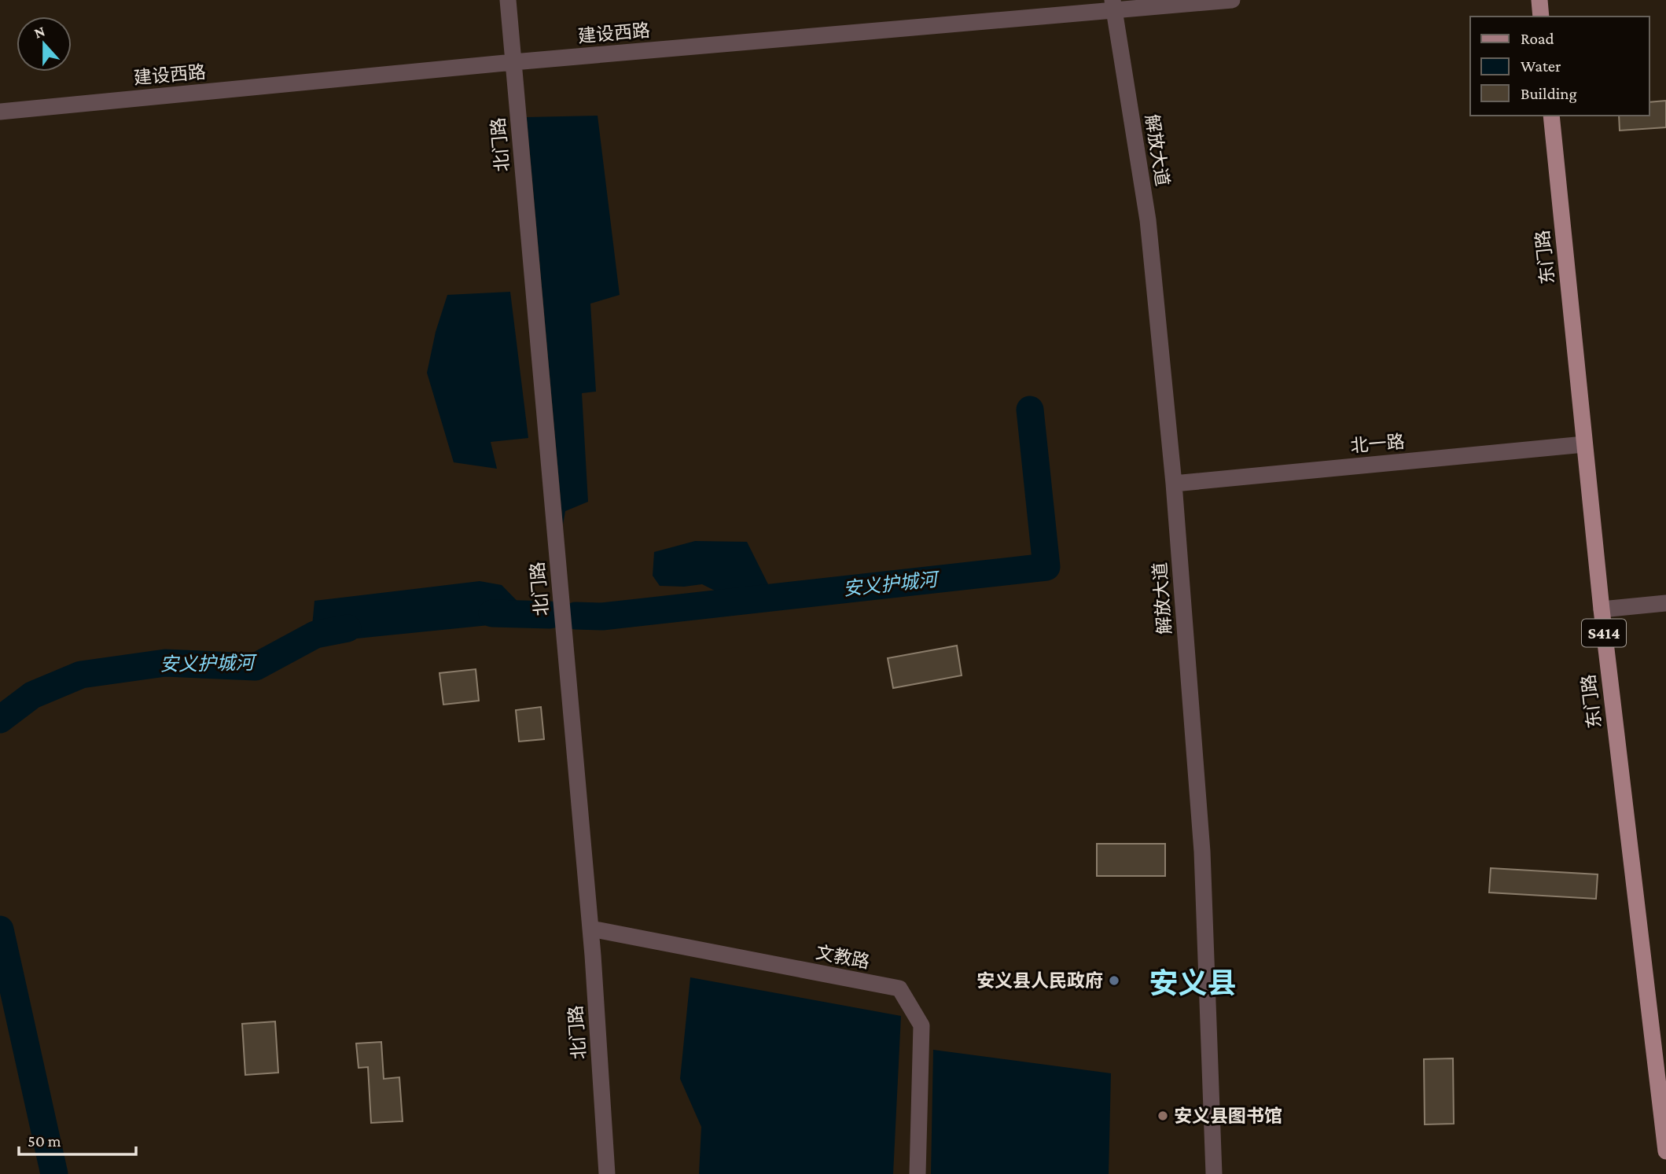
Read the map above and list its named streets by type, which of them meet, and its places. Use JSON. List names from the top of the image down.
{
  "streets": {
    "main road": ["东门路", "S414"],
    "street": [
      "建设西路",
      "北门路",
      "解放大道",
      "北一路",
      "文教路"
    ]
  },
  "crossings": [
    ["建设西路", "北门路"],
    ["建设西路", "解放大道"],
    ["北门路", "文教路"],
    ["解放大道", "北一路"],
    ["东门路", "北一路"]
  ],
  "districts": ["安义县"],
  "water": ["安义护城河"],
  "places": ["安义县人民政府", "安义县图书馆"],
  "legend": ["Road", "Water", "Building"],
  "scale_bar": "50 m",
  "north": "top"
}
